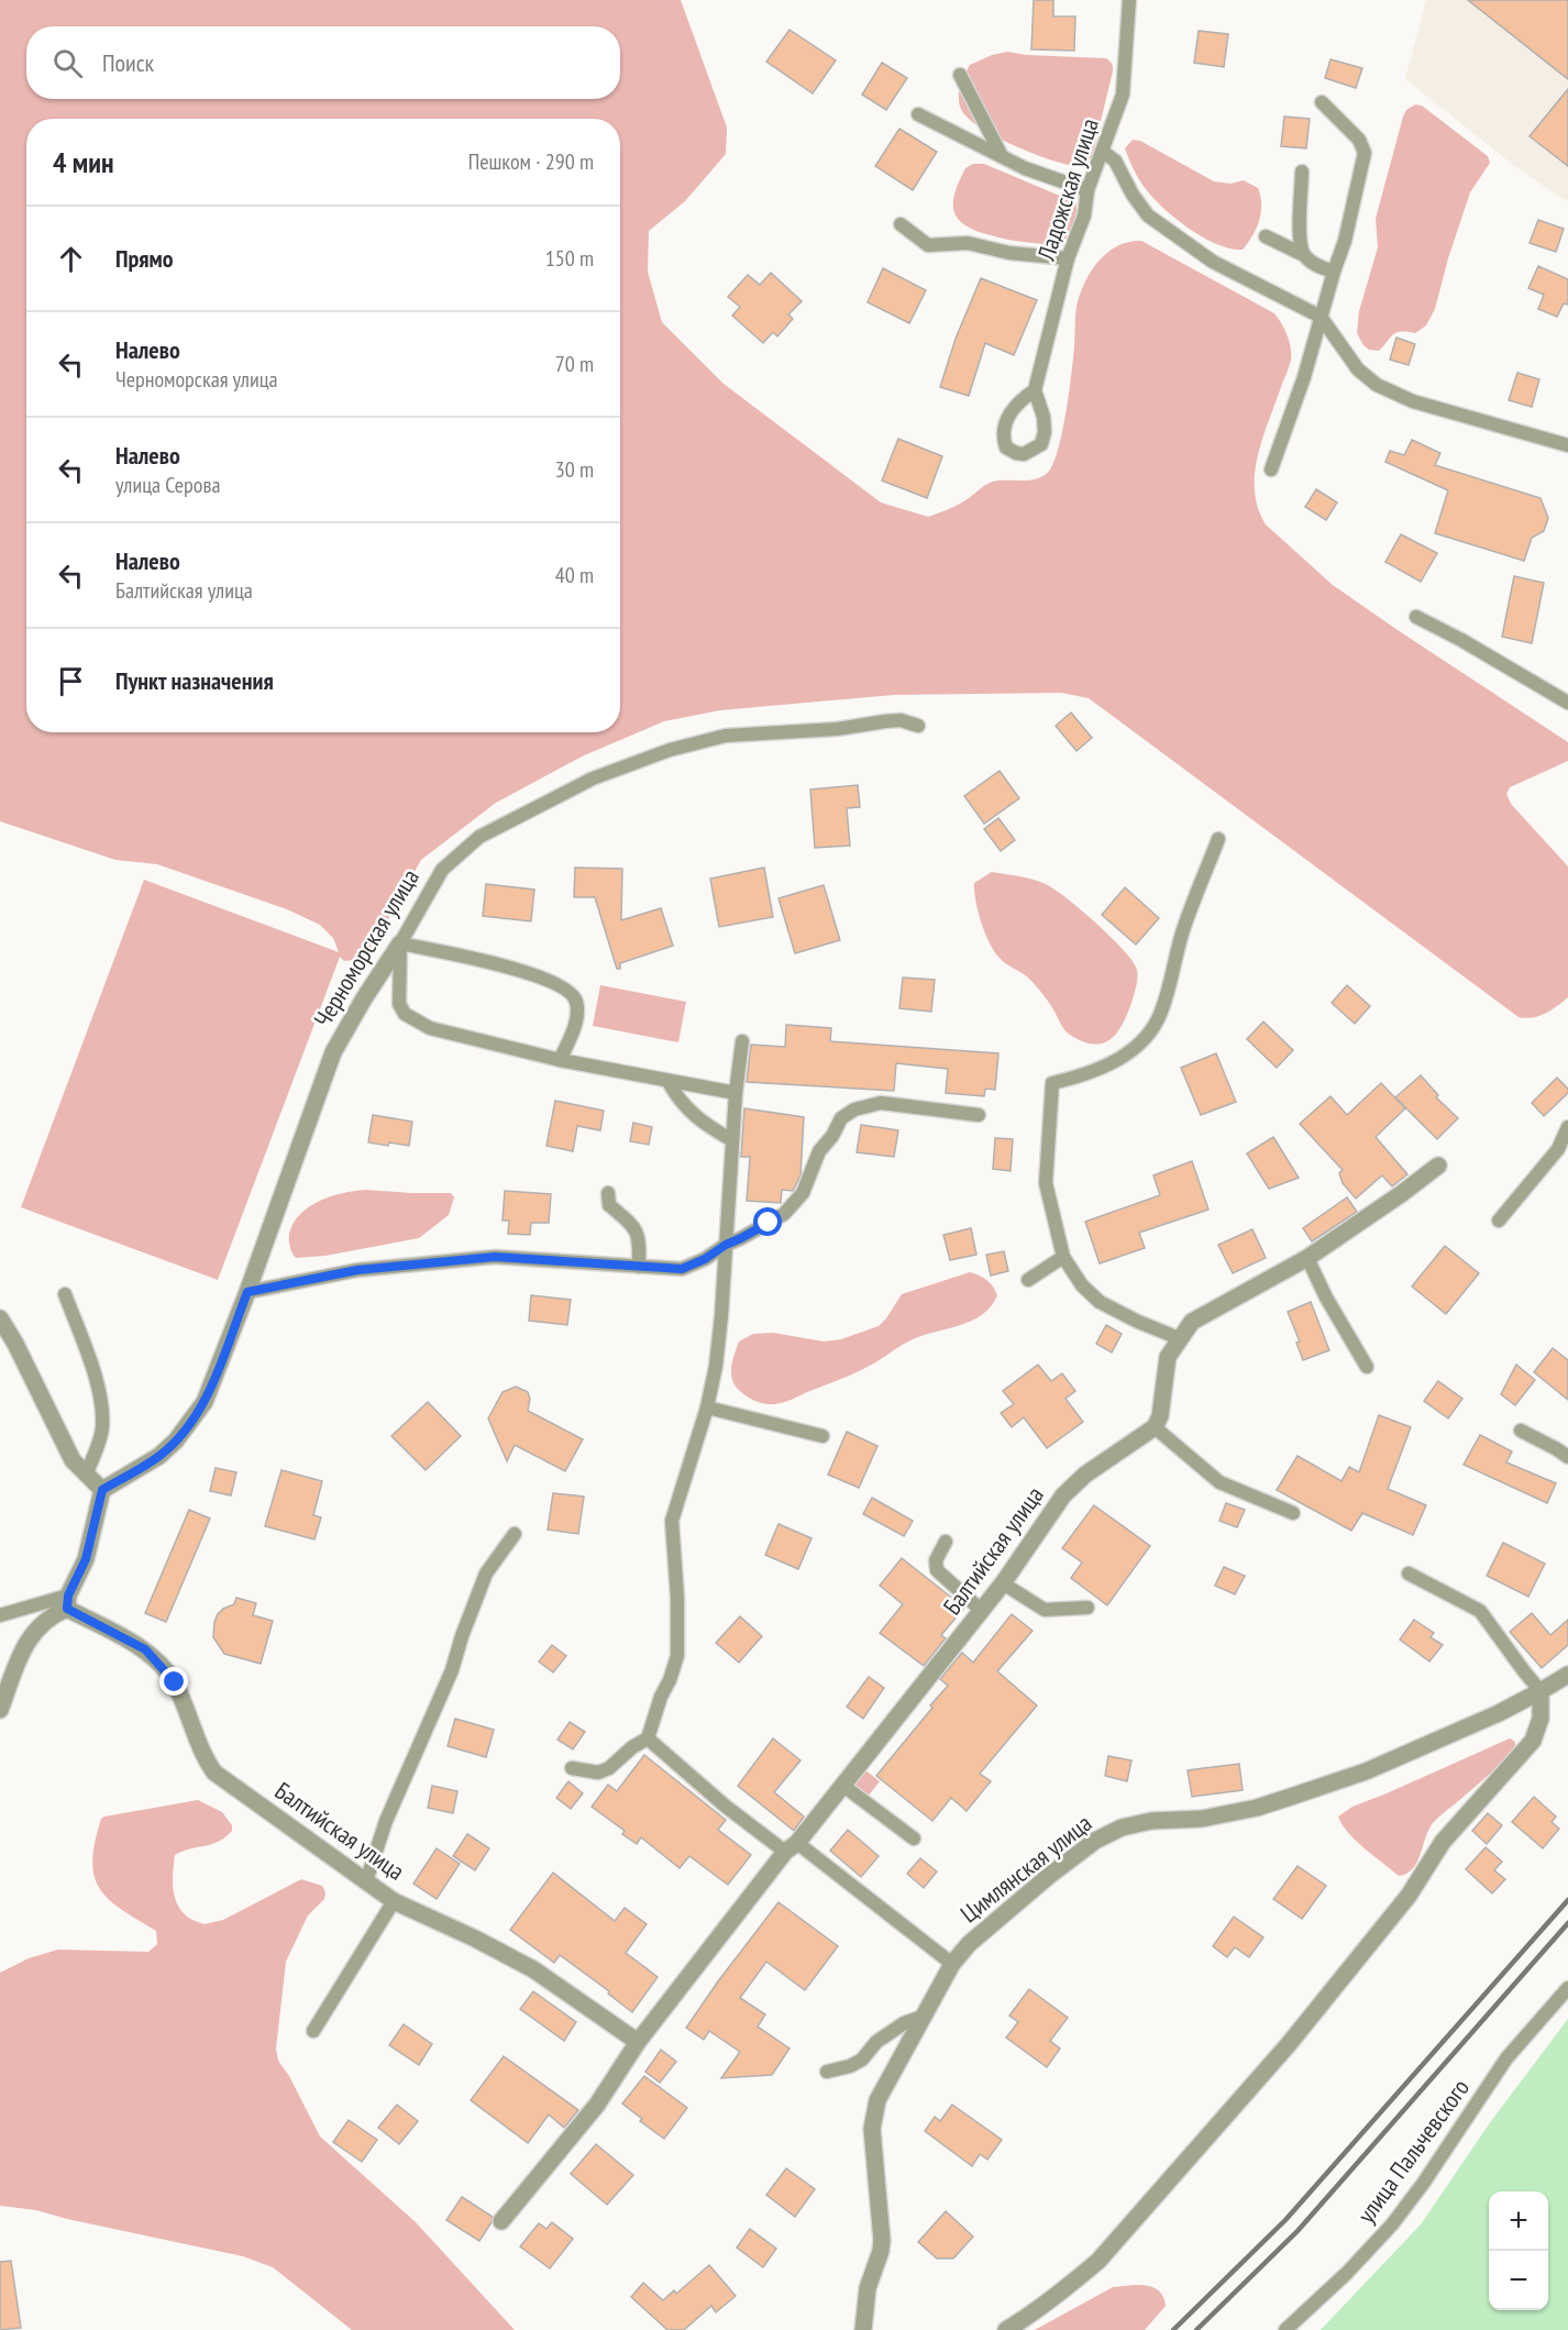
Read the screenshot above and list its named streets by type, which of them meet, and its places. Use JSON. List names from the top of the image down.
{
  "streets": {
    "street": ["Черноморская улица", "Балтийская улица", "Цимлянская улица"],
    "lane": ["Ладожская улица", "улица Пальчевского"]
  },
  "page": {
    "search": "Поиск",
    "heading": ["4 мин", "Пешком · 290 m"],
    "list": [
      ["Прямо", "150 m"],
      ["Налево", "Черноморская улица", "70 m"],
      ["Налево", "улица Серова", "30 m"],
      ["Налево", "Балтийская улица", "40 m"],
      "Пункт назначения"
    ],
    "map_buttons": ["+", "−"]
  }
}
